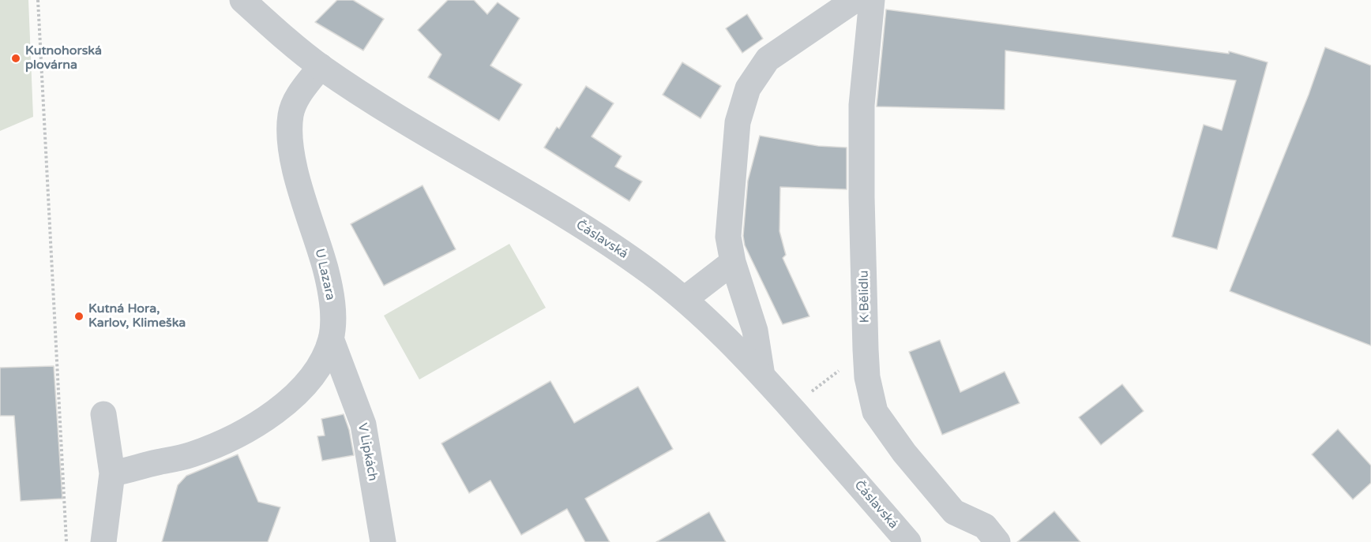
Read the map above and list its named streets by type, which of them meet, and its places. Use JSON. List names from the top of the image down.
{
  "streets": {
    "street": [
      "Čáslavská",
      "U Lazara",
      "K Bělidlu",
      "V Lipkách"
    ]
  },
  "crossings": [
    ["Čáslavská", "U Lazara"],
    ["U Lazara", "V Lipkách"]
  ],
  "places": ["Kutnohorská plovárna", "Kutná Hora, Karlov, Klimeška"]
}
